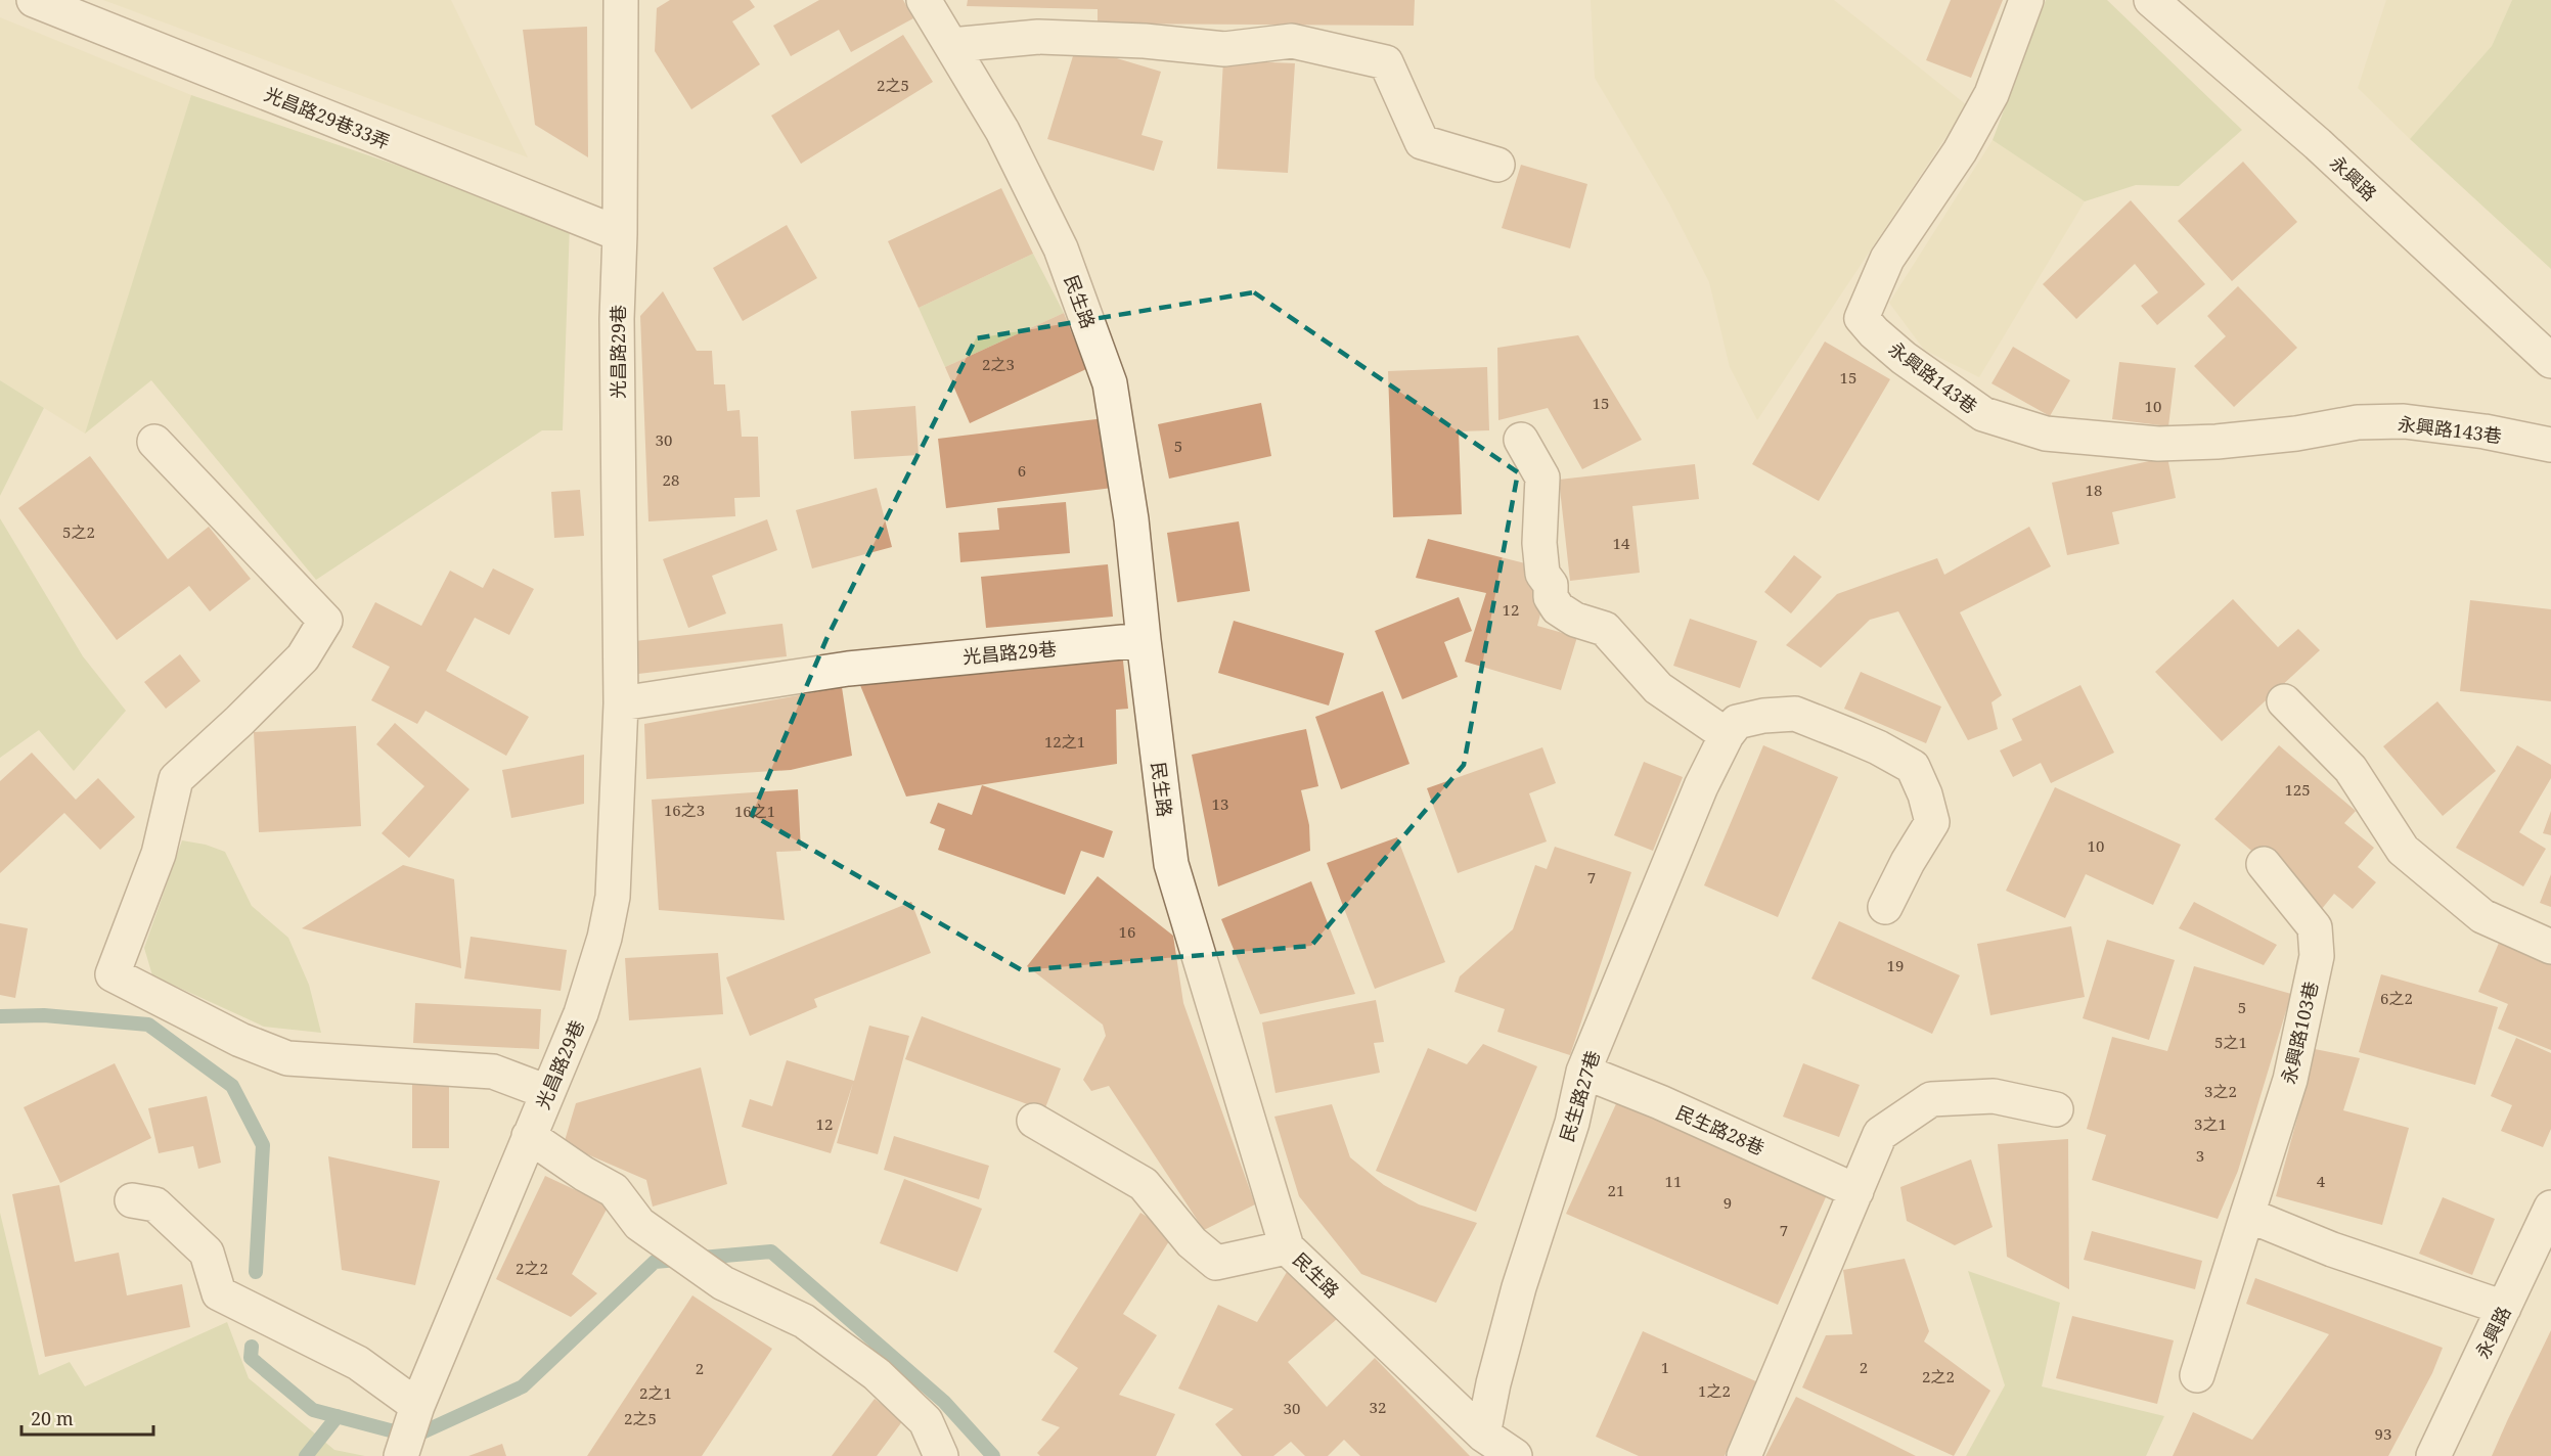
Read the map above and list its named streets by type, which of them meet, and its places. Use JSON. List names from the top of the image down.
{
  "streets": {
    "street": [
      "光昌路29巷33弄",
      "永興路",
      "民生路",
      "光昌路29巷",
      "永興路143巷",
      "永興路103巷",
      "民生路27巷",
      "民生路28巷"
    ]
  },
  "crossings": [
    ["光昌路29巷33弄", "光昌路29巷"],
    ["民生路", "光昌路29巷"],
    ["民生路", "民生路27巷"],
    ["民生路27巷", "民生路28巷"]
  ],
  "house_numbers": [
    "2之5",
    "2之3",
    "15",
    "15",
    "10",
    "30",
    "5",
    "6",
    "28",
    "18",
    "5之2",
    "14",
    "12",
    "12之1",
    "125",
    "13",
    "16之3",
    "16之1",
    "10",
    "7",
    "16",
    "19",
    "6之2",
    "5",
    "5之1",
    "3之2",
    "12",
    "3之1",
    "3",
    "11",
    "4",
    "21",
    "9",
    "7",
    "2之2",
    "1",
    "2",
    "2",
    "2之2",
    "1之2",
    "2之1",
    "32",
    "30",
    "2之5",
    "93"
  ],
  "scale_bar": "20 m"
}
